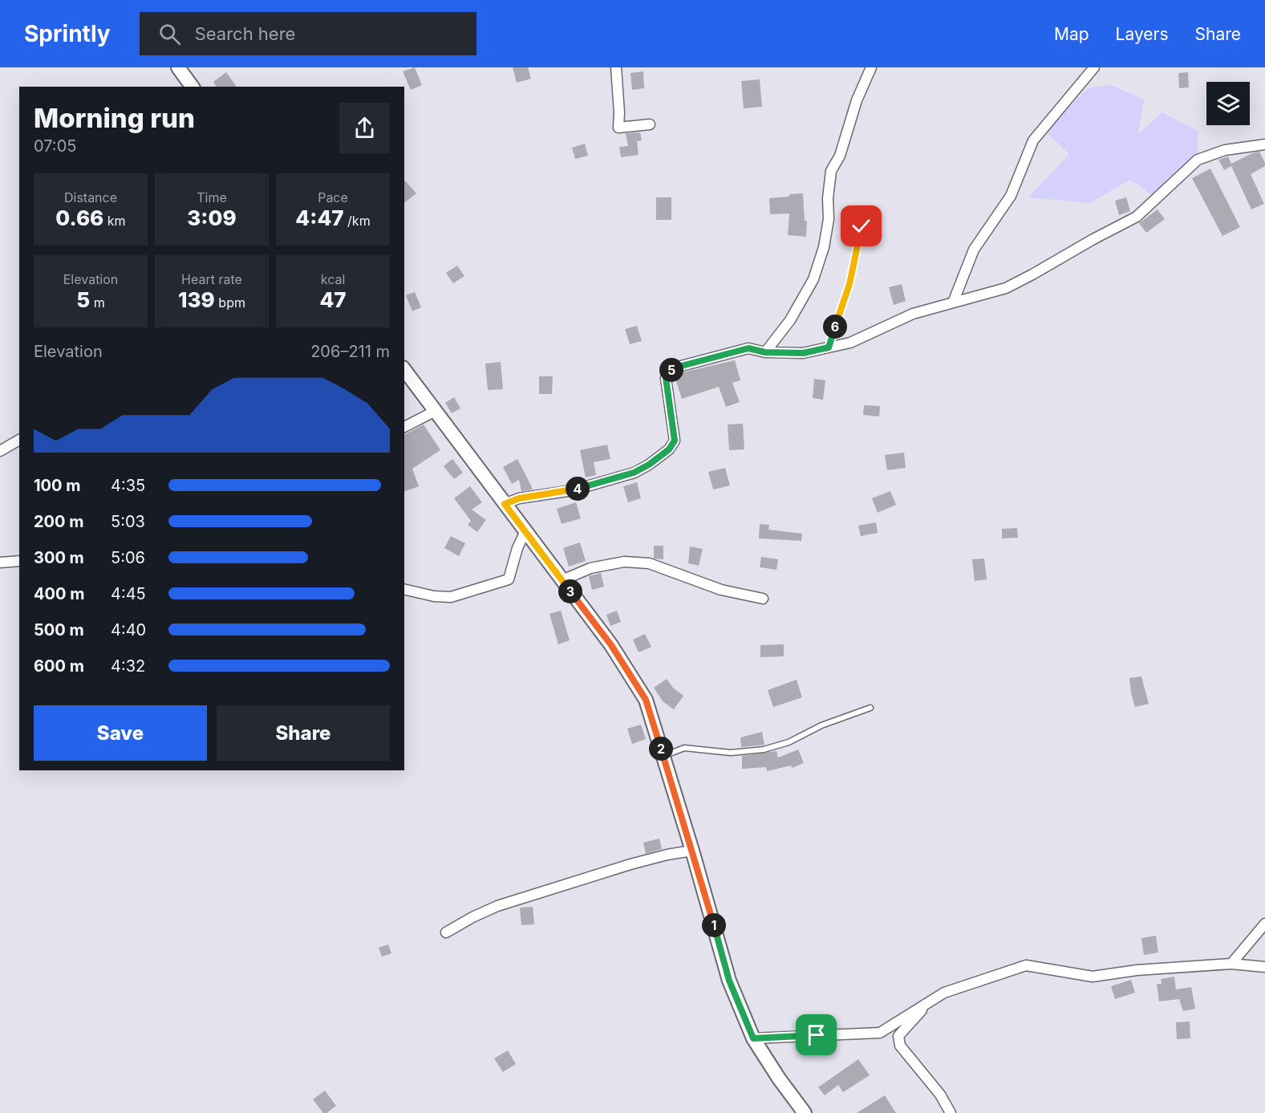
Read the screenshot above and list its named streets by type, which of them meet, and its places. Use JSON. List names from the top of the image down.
{
  "page": {
    "header": "Sprintly",
    "search": "Search here",
    "nav": ["Map", "Layers", "Share"],
    "heading": ["Morning run", "07:05"],
    "stats": [
      ["Distance", "0.66 km"],
      ["Time", "3:09"],
      ["Pace", "4:47 /km"],
      ["Elevation", "5 m"],
      ["Heart rate", "139 bpm"],
      ["kcal", "47"]
    ],
    "pins": [
      "6",
      "5",
      "4",
      "3",
      "2",
      "1"
    ],
    "chart": ["Elevation", "206–211 m"],
    "list": [
      {
        "name": "100 m",
        "note": "4:35"
      },
      {
        "name": "200 m",
        "note": "5:03"
      },
      {
        "name": "300 m",
        "note": "5:06"
      },
      {
        "name": "400 m",
        "note": "4:45"
      },
      {
        "name": "500 m",
        "note": "4:40"
      },
      {
        "name": "600 m",
        "note": "4:32"
      }
    ],
    "buttons": ["Save", "Share"]
  }
}
